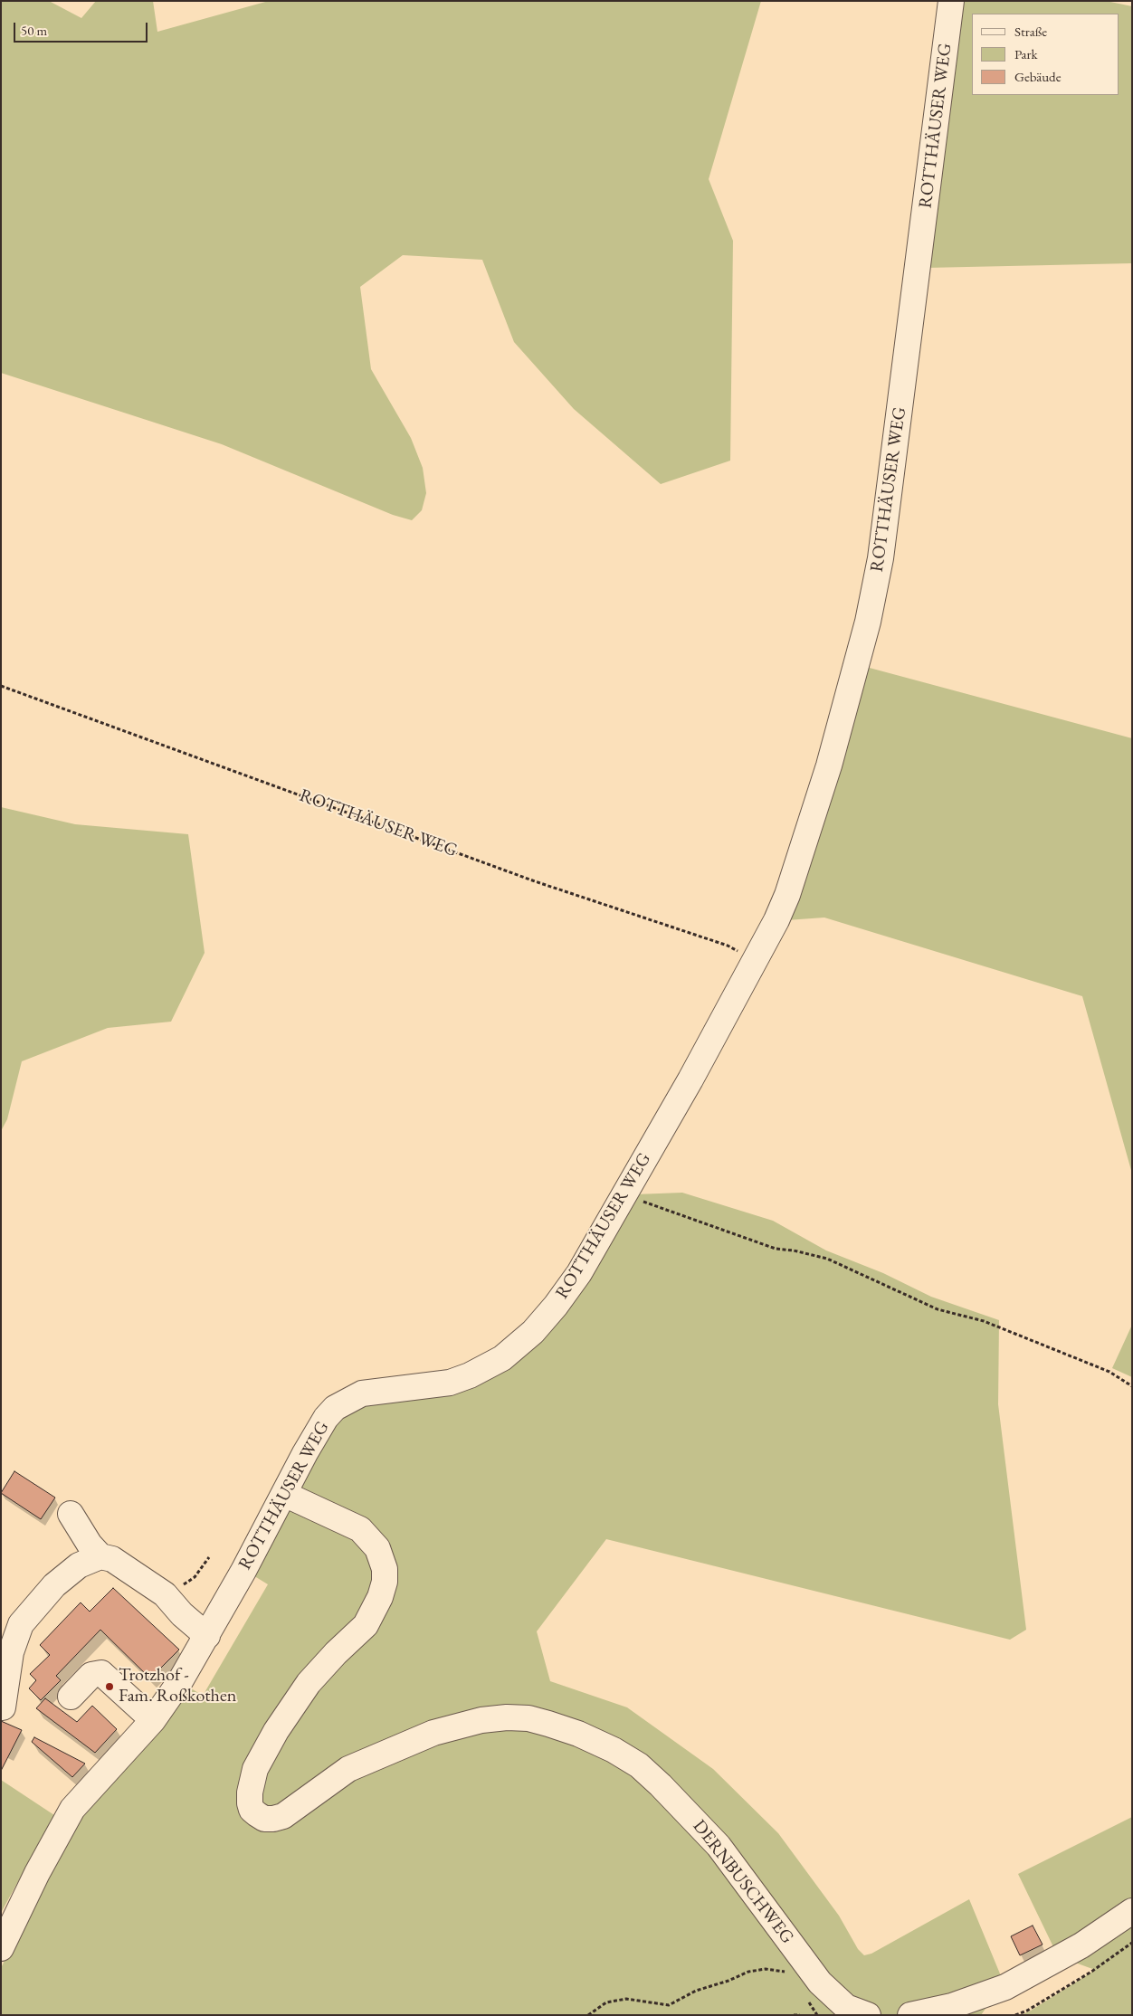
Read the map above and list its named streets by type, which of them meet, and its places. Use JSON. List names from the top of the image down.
{
  "streets": {
    "street": ["ROTTHÄUSER WEG", "DERNBUSCHWEG"]
  },
  "crossings": [
    ["ROTTHÄUSER WEG", "DERNBUSCHWEG"]
  ],
  "places": ["Trotzhof - Fam. Roßkothen"],
  "legend": ["Straße", "Park", "Gebäude"],
  "scale_bar": "50 m"
}
